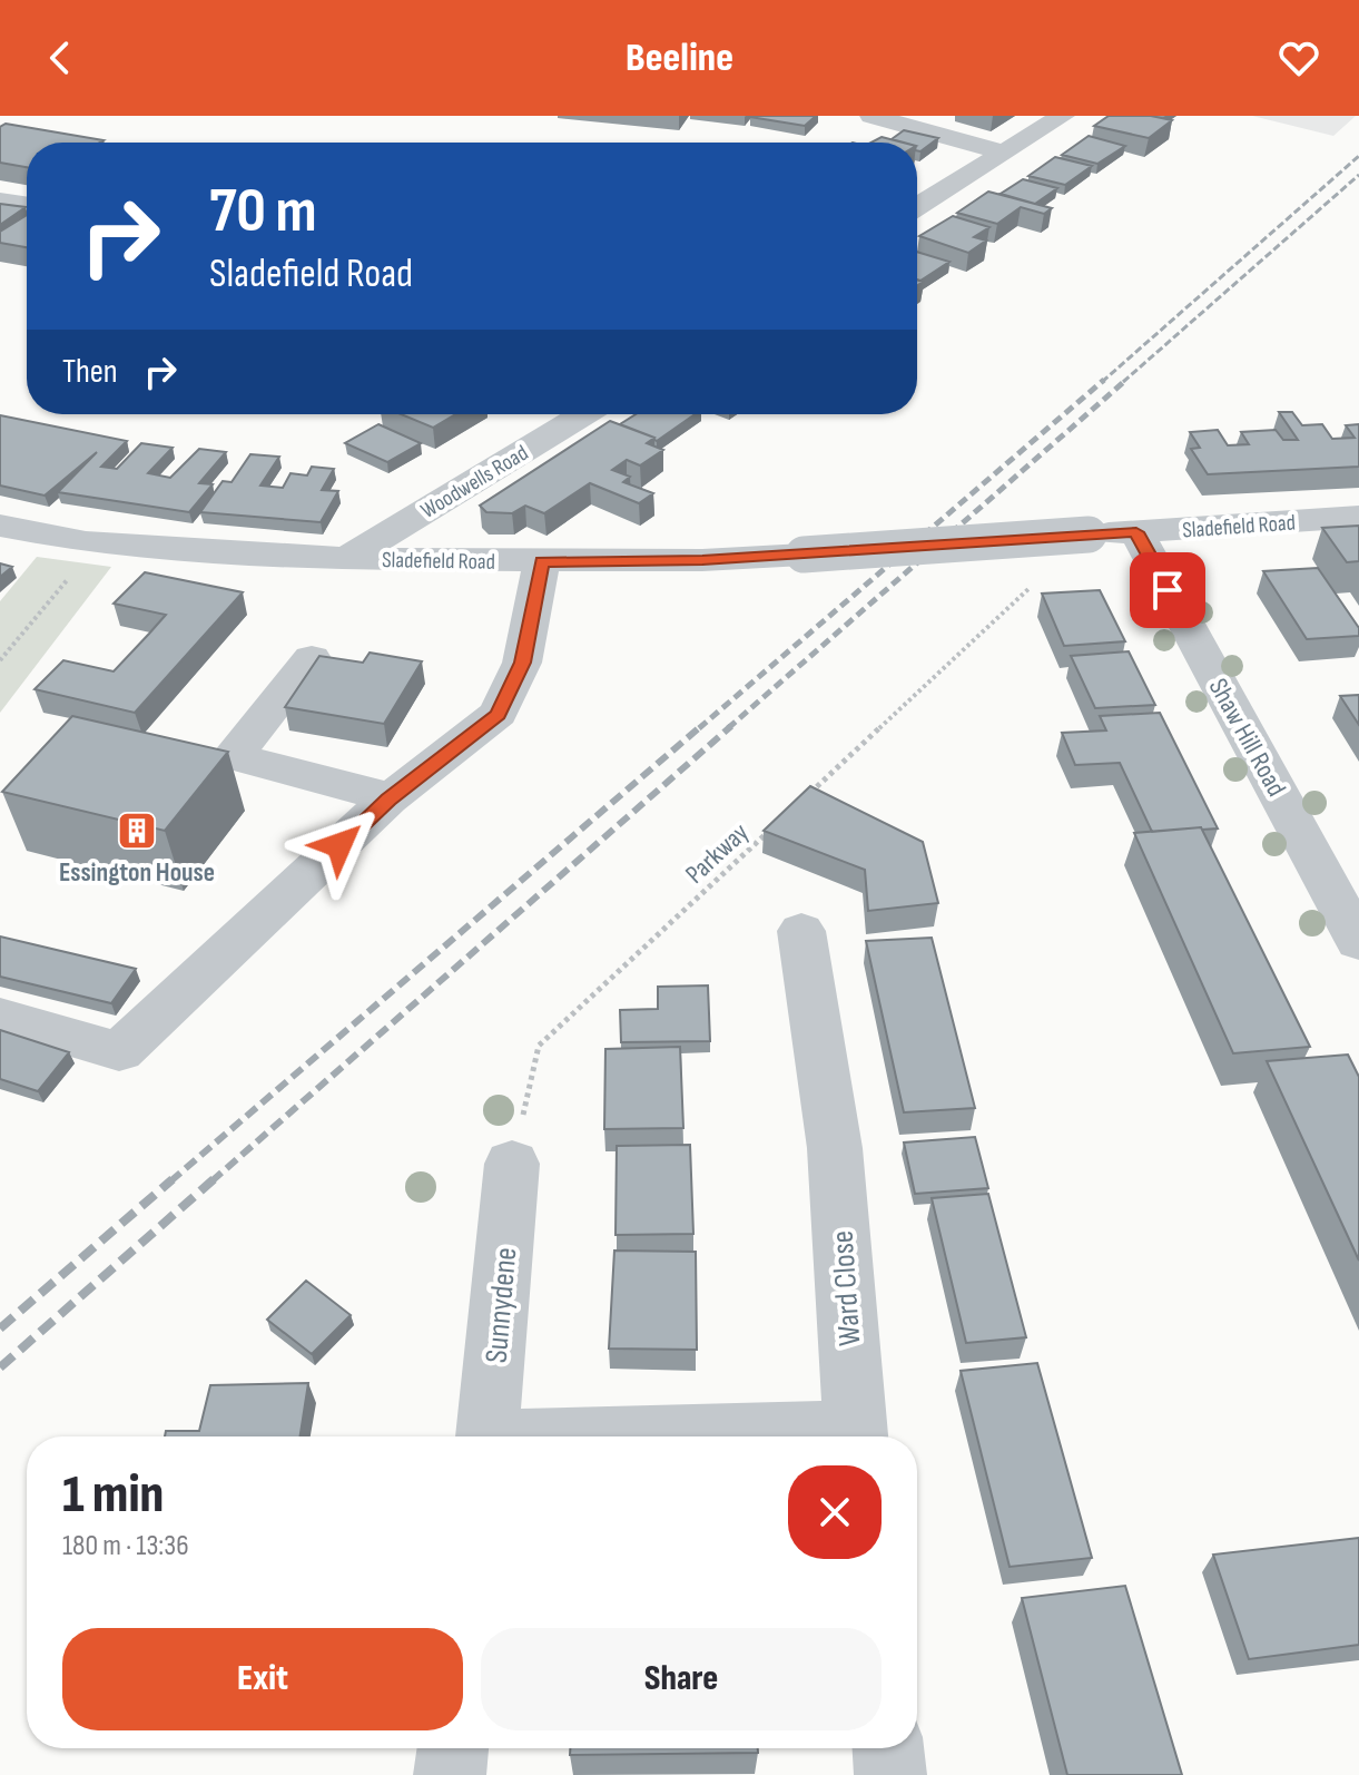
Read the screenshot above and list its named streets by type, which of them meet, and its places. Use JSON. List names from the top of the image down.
{
  "streets": {
    "street": [
      "Woodwells Road",
      "Sladefield Road",
      "Shaw Hill Road",
      "Ward Close",
      "Sunnydene"
    ],
    "path": ["Parkway"]
  },
  "crossings": [
    ["Woodwells Road", "Sladefield Road"],
    ["Sladefield Road", "Shaw Hill Road"],
    ["Parkway", "Sunnydene"]
  ],
  "places": {
    "building": ["Essington House"]
  },
  "page": {
    "header": "Beeline",
    "turn": ["70 m", "Sladefield Road"],
    "then": "Then",
    "heading": ["1 min", "180 m · 13:36"],
    "buttons": ["Exit", "Share"]
  }
}
